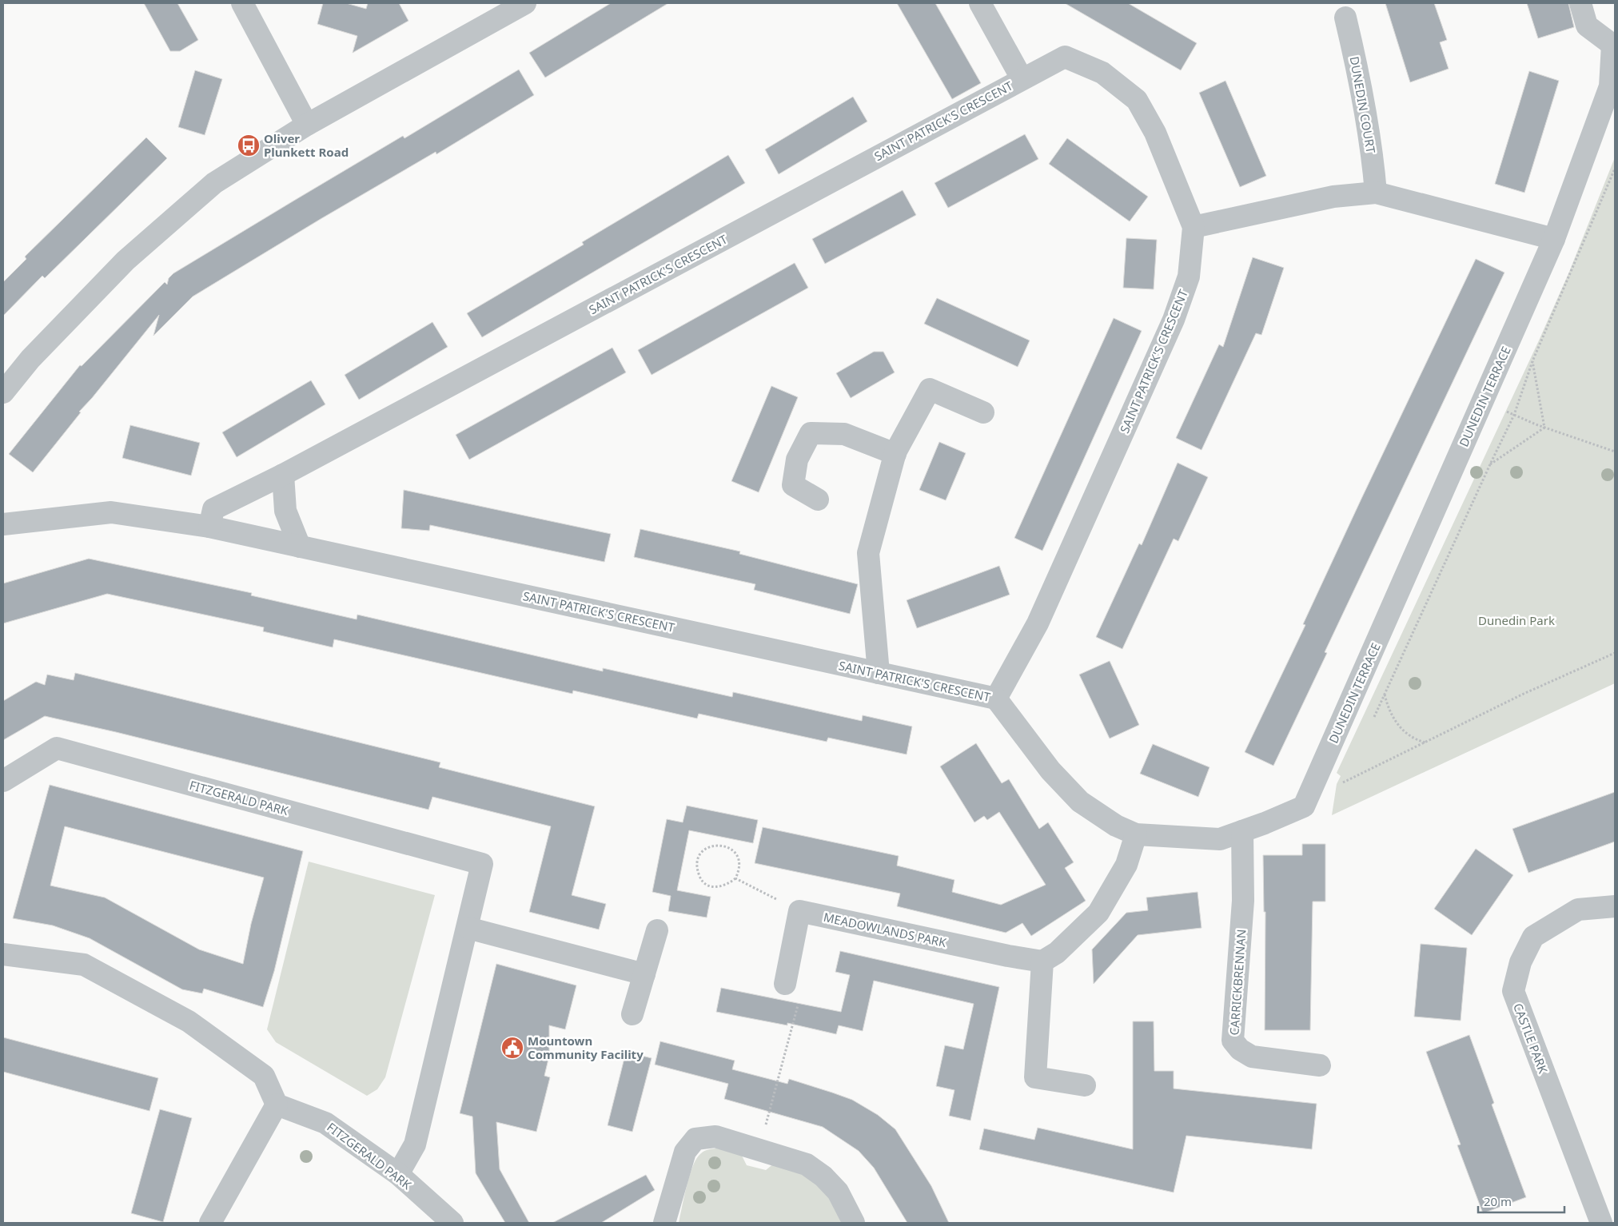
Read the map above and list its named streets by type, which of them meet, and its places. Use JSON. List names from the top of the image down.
{
  "streets": {
    "street": [
      "DUNEDIN COURT",
      "SAINT PATRICK'S CRESCENT",
      "DUNEDIN TERRACE",
      "FITZGERALD PARK",
      "MEADOWLANDS PARK",
      "CARRICKBRENNAN",
      "CASTLE PARK"
    ]
  },
  "crossings": [
    ["SAINT PATRICK'S CRESCENT", "DUNEDIN TERRACE"],
    ["DUNEDIN TERRACE", "CARRICKBRENNAN"]
  ],
  "parks": ["Dunedin Park"],
  "places": {
    "bus stop": ["Oliver Plunkett Road"],
    "public building": ["Mountown Community Facility"]
  },
  "scale_bar": "20 m"
}
